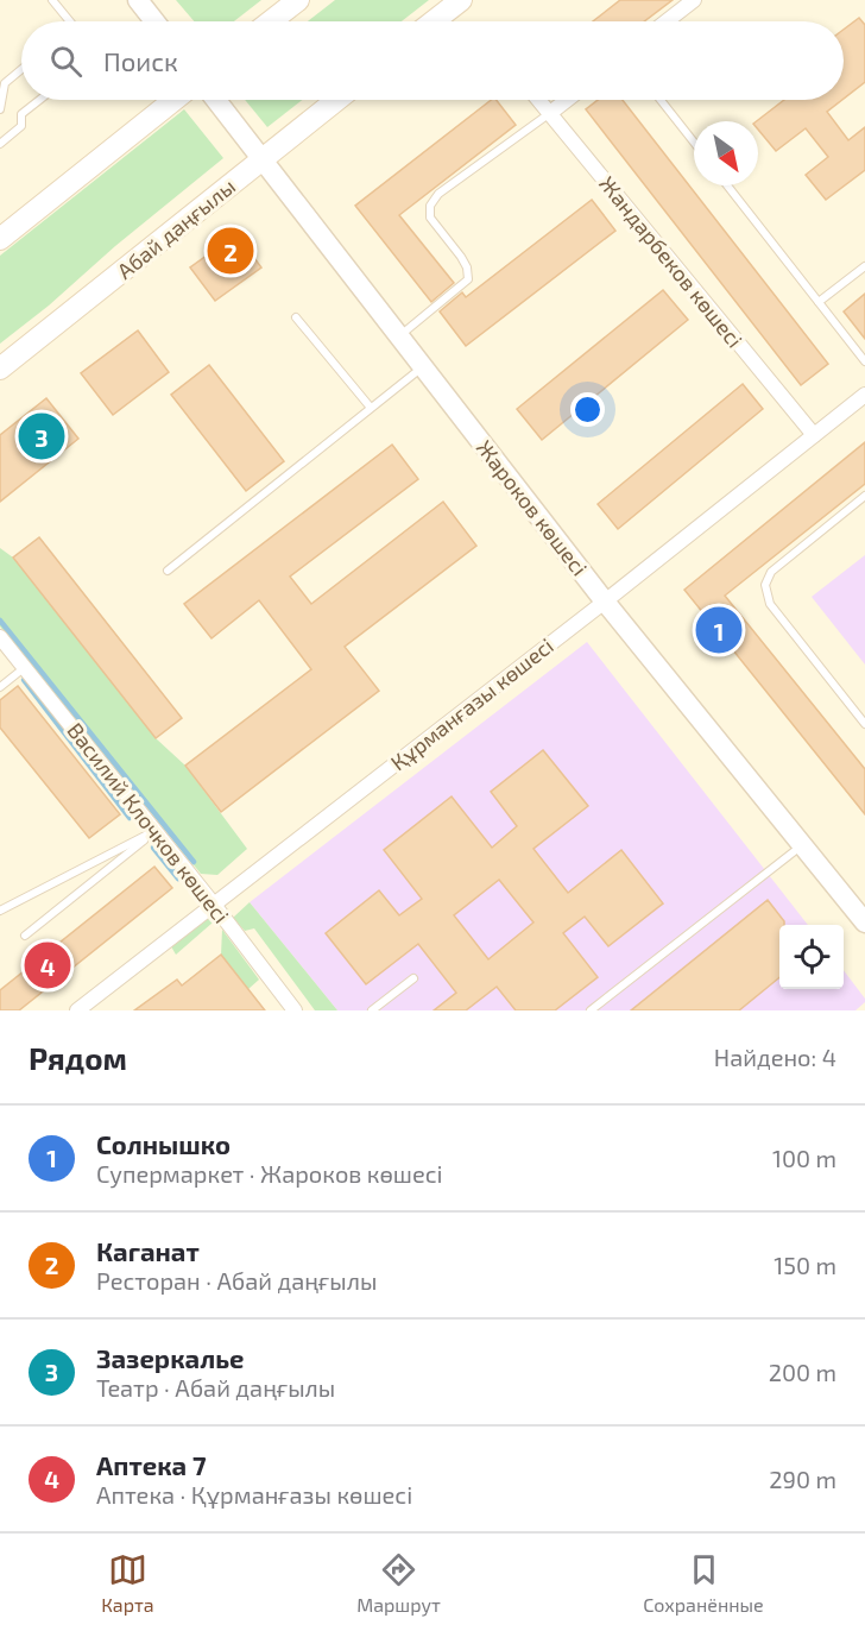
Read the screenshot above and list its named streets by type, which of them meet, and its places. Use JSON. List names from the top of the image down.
{
  "streets": {
    "main road": ["Абай даңғылы"],
    "street": [
      "Жандарбеков көшесі",
      "Жароков көшесі",
      "Құрманғазы көшесі",
      "Василий Клочков көшесі"
    ]
  },
  "crossings": [
    ["Абай даңғылы", "Жароков көшесі"],
    ["Жандарбеков көшесі", "Құрманғазы көшесі"],
    ["Жароков көшесі", "Құрманғазы көшесі"],
    ["Құрманғазы көшесі", "Василий Клочков көшесі"]
  ],
  "north": "bottom right",
  "page": {
    "search": "Поиск",
    "pins": [
      "2",
      "3",
      "1",
      "4"
    ],
    "heading": ["Рядом", "Найдено: 4"],
    "list": [
      {
        "mark": "1",
        "name": "Солнышко",
        "note": "Супермаркет · Жароков көшесі",
        "value": "100 m"
      },
      {
        "mark": "2",
        "name": "Каганат",
        "note": "Ресторан · Абай даңғылы",
        "value": "150 m"
      },
      {
        "mark": "3",
        "name": "Зазеркалье",
        "note": "Театр · Абай даңғылы",
        "value": "200 m"
      },
      {
        "mark": "4",
        "name": "Аптека 7",
        "note": "Аптека · Құрманғазы көшесі",
        "value": "290 m"
      }
    ],
    "nav": ["Карта", "Маршрут", "Сохранённые"]
  }
}
